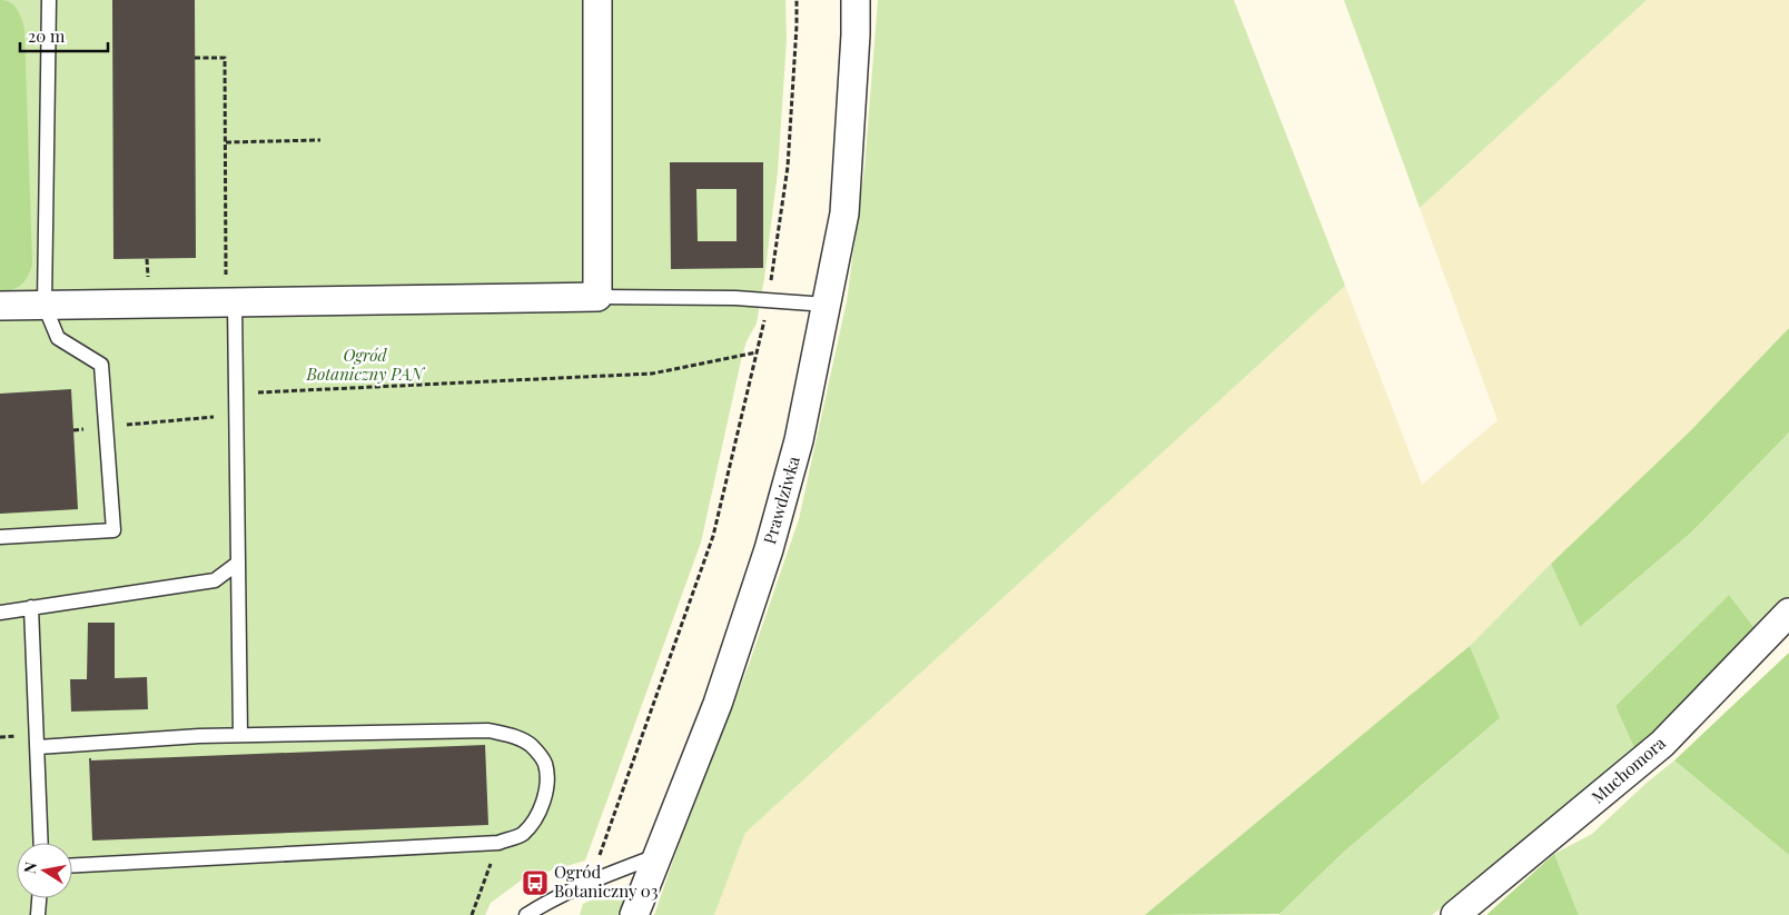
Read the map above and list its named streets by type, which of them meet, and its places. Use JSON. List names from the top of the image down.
{
  "streets": {
    "street": ["Prawdziwka", "Muchomora"]
  },
  "parks": ["Ogród Botaniczny PAN"],
  "places": {
    "bus stop": ["Ogród Botaniczny 03"]
  },
  "scale_bar": "20 m",
  "north": "left"
}
